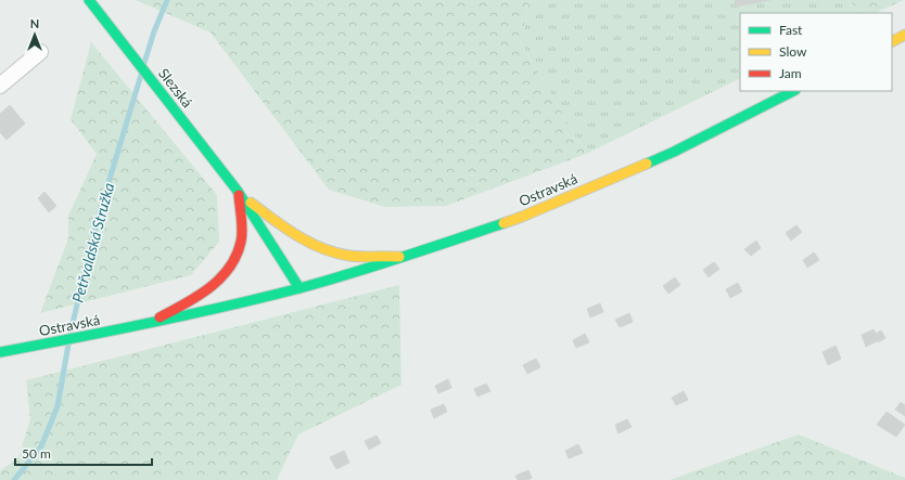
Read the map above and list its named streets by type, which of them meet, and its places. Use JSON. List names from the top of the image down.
{
  "streets": {
    "main road": ["Slezská", "Ostravská"]
  },
  "crossings": [
    ["Slezská", "Ostravská"]
  ],
  "water": ["Petřvaldská Stružka"],
  "legend": ["Fast", "Slow", "Jam"],
  "scale_bar": "50 m",
  "north": "top"
}
